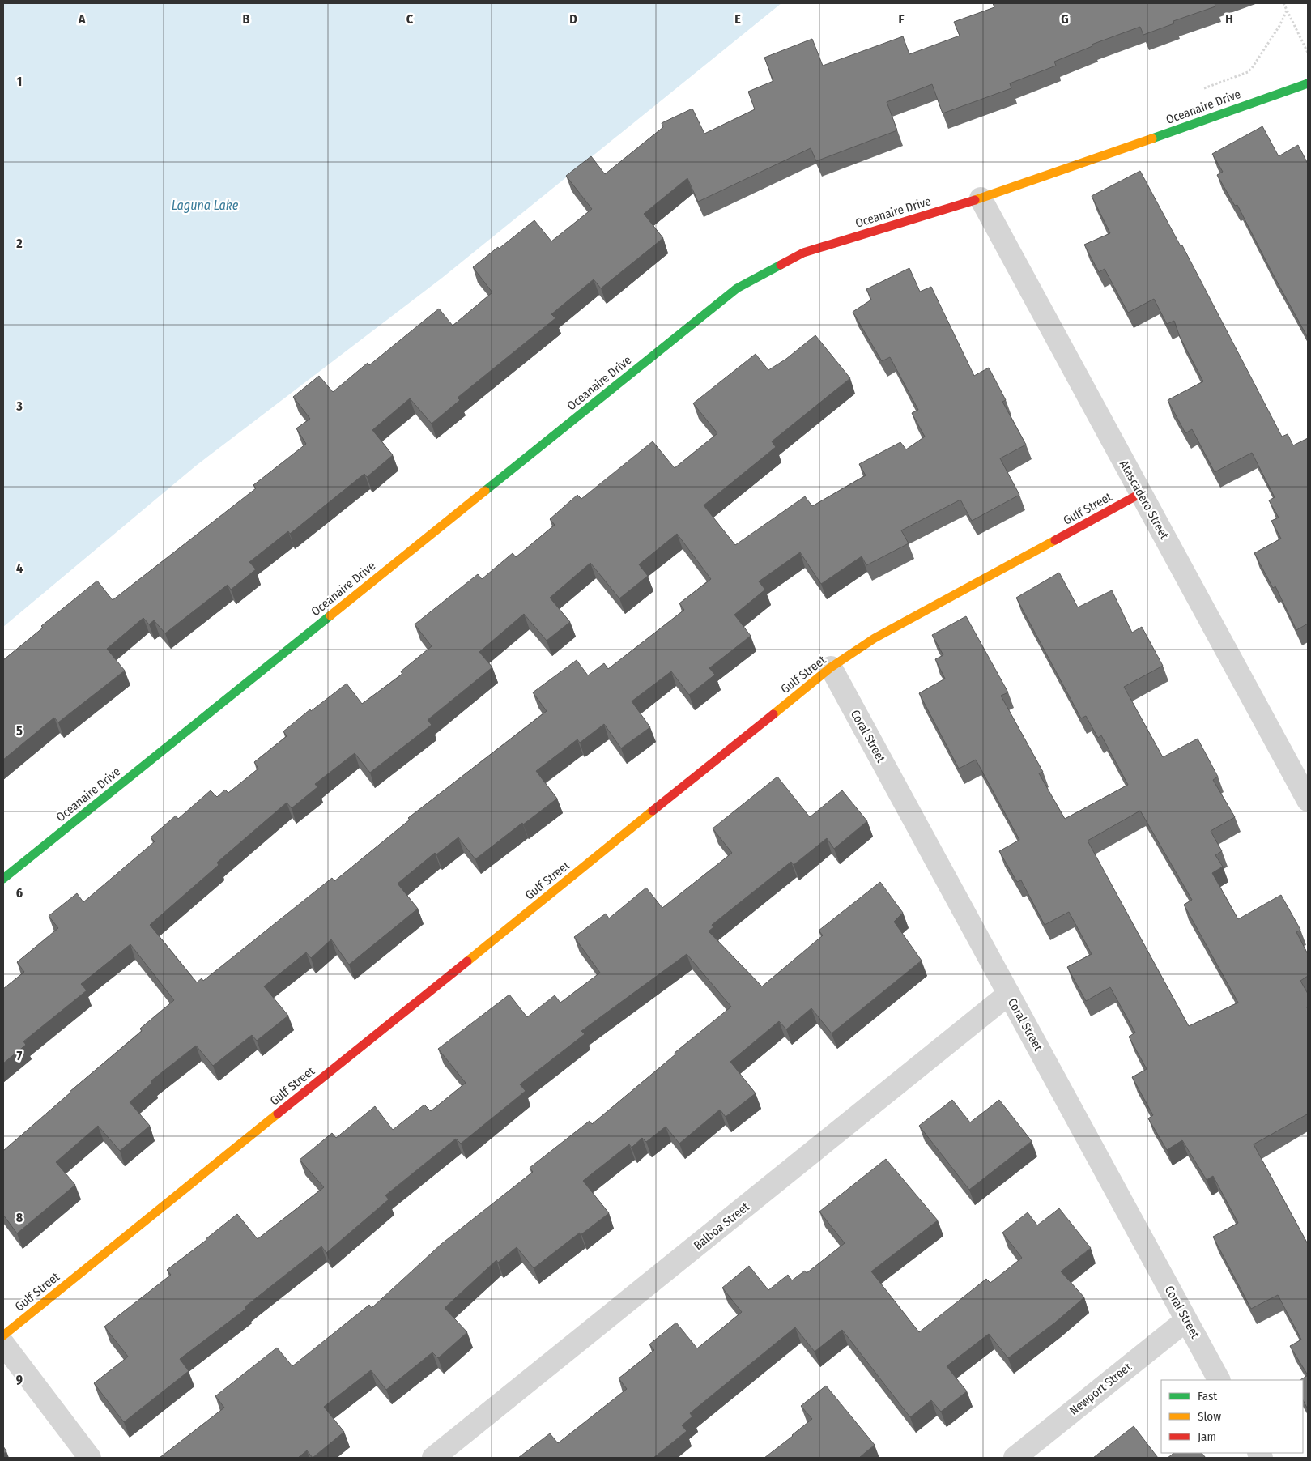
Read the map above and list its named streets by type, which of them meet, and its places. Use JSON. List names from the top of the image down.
{
  "streets": {
    "street": [
      "Oceanaire Drive",
      "Atascadero Street",
      "Gulf Street",
      "Coral Street",
      "Balboa Street",
      "Newport Street"
    ]
  },
  "crossings": [
    ["Oceanaire Drive", "Atascadero Street"],
    ["Atascadero Street", "Gulf Street"],
    ["Gulf Street", "Coral Street"],
    ["Coral Street", "Balboa Street"],
    ["Coral Street", "Newport Street"]
  ],
  "water": ["Laguna Lake"],
  "legend": ["Fast", "Slow", "Jam"],
  "grid": {
    "columns": [
      "A",
      "B",
      "C",
      "D",
      "E",
      "F",
      "G",
      "H"
    ],
    "rows": [
      "1",
      "2",
      "3",
      "4",
      "5",
      "6",
      "7",
      "8",
      "9"
    ]
  }
}
